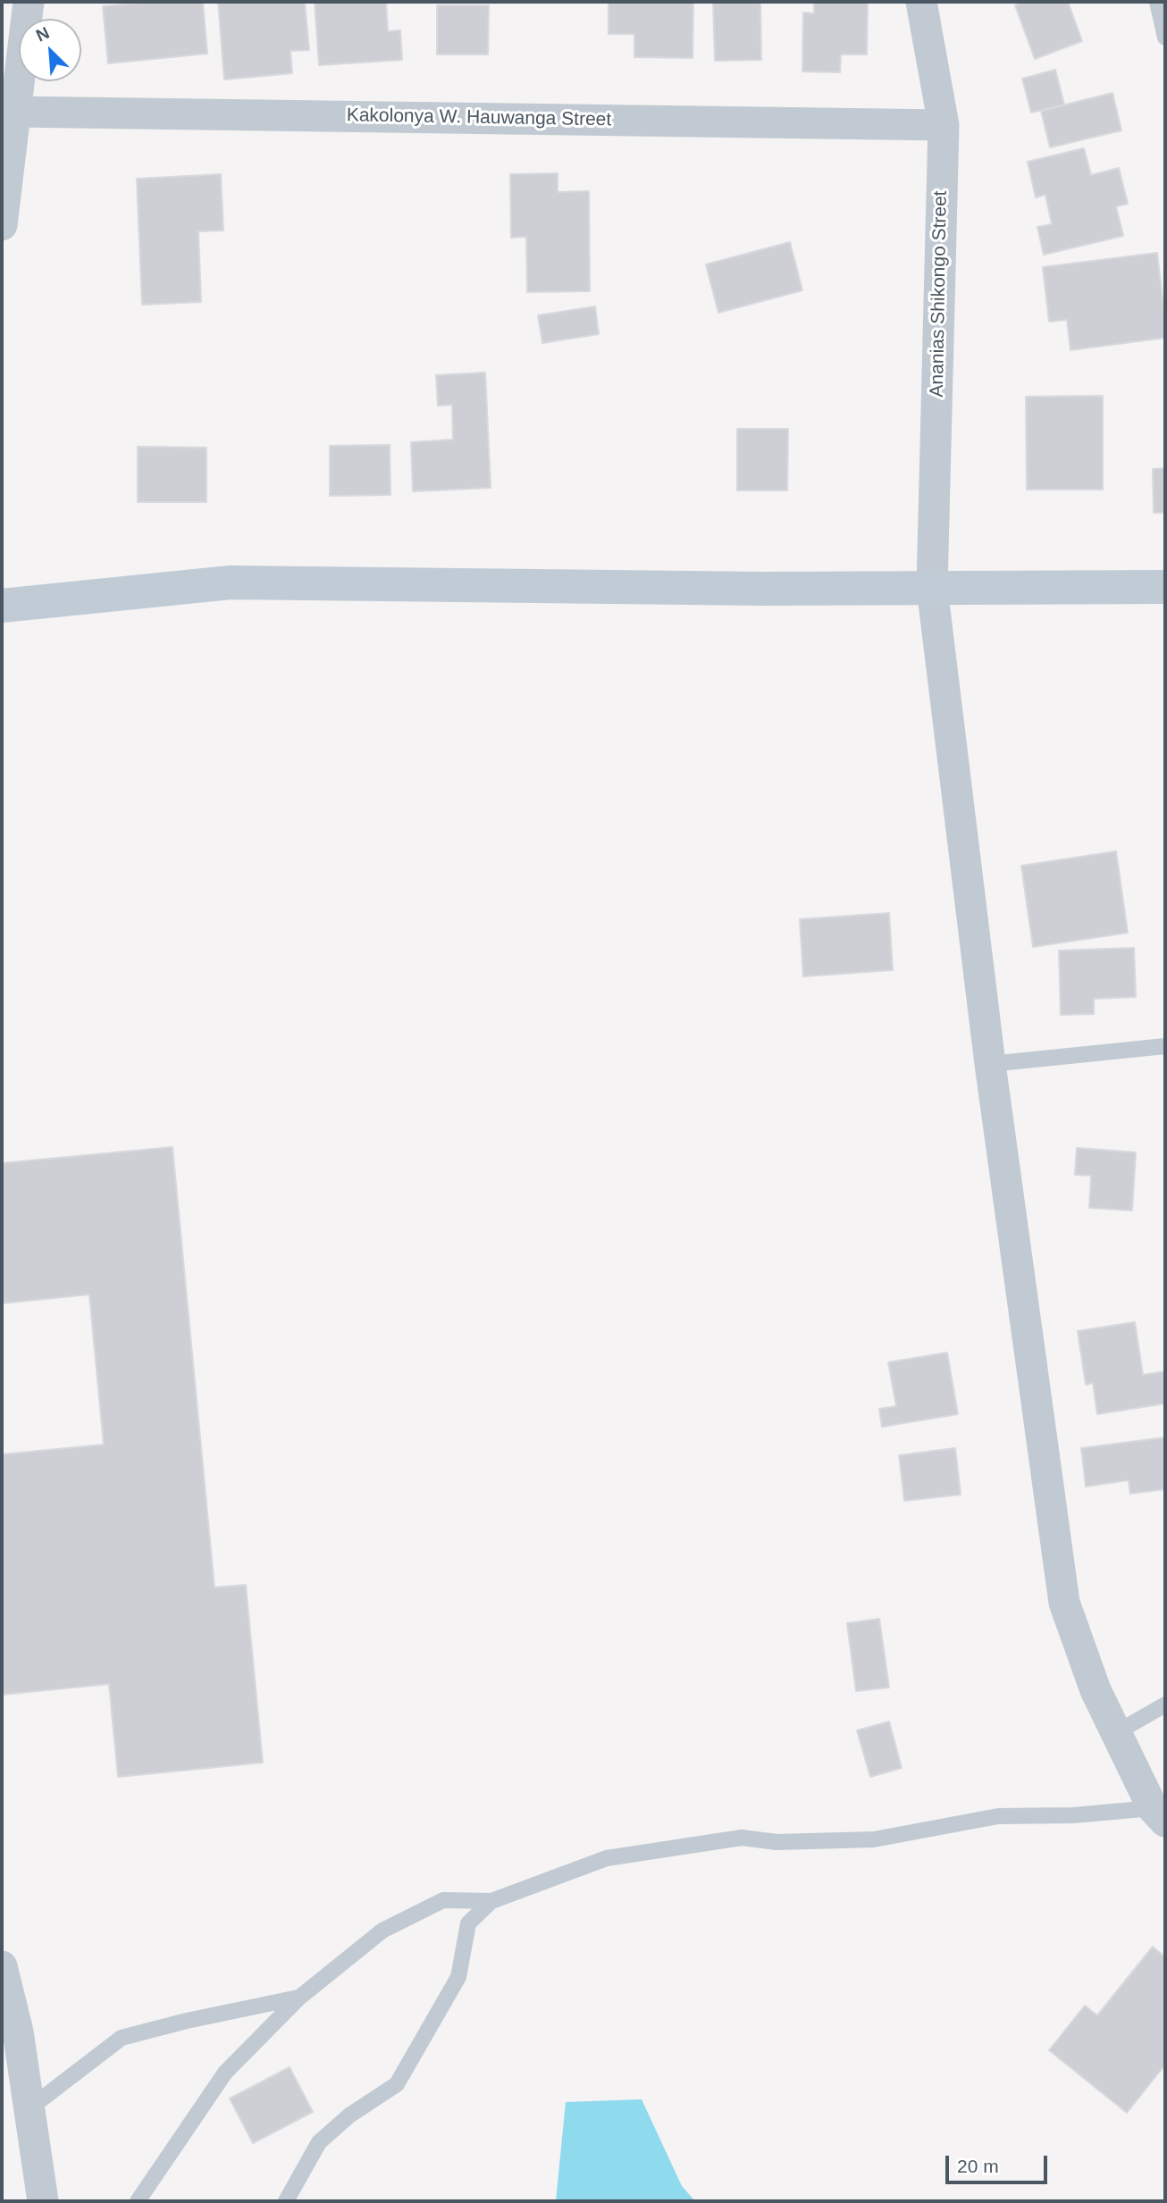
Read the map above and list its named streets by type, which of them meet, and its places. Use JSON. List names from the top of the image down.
{
  "streets": {
    "street": ["Kakolonya W. Hauwanga Street", "Ananias Shikongo Street"]
  },
  "crossings": [
    ["Kakolonya W. Hauwanga Street", "Ananias Shikongo Street"]
  ],
  "scale_bar": "20 m",
  "north": "top left"
}
